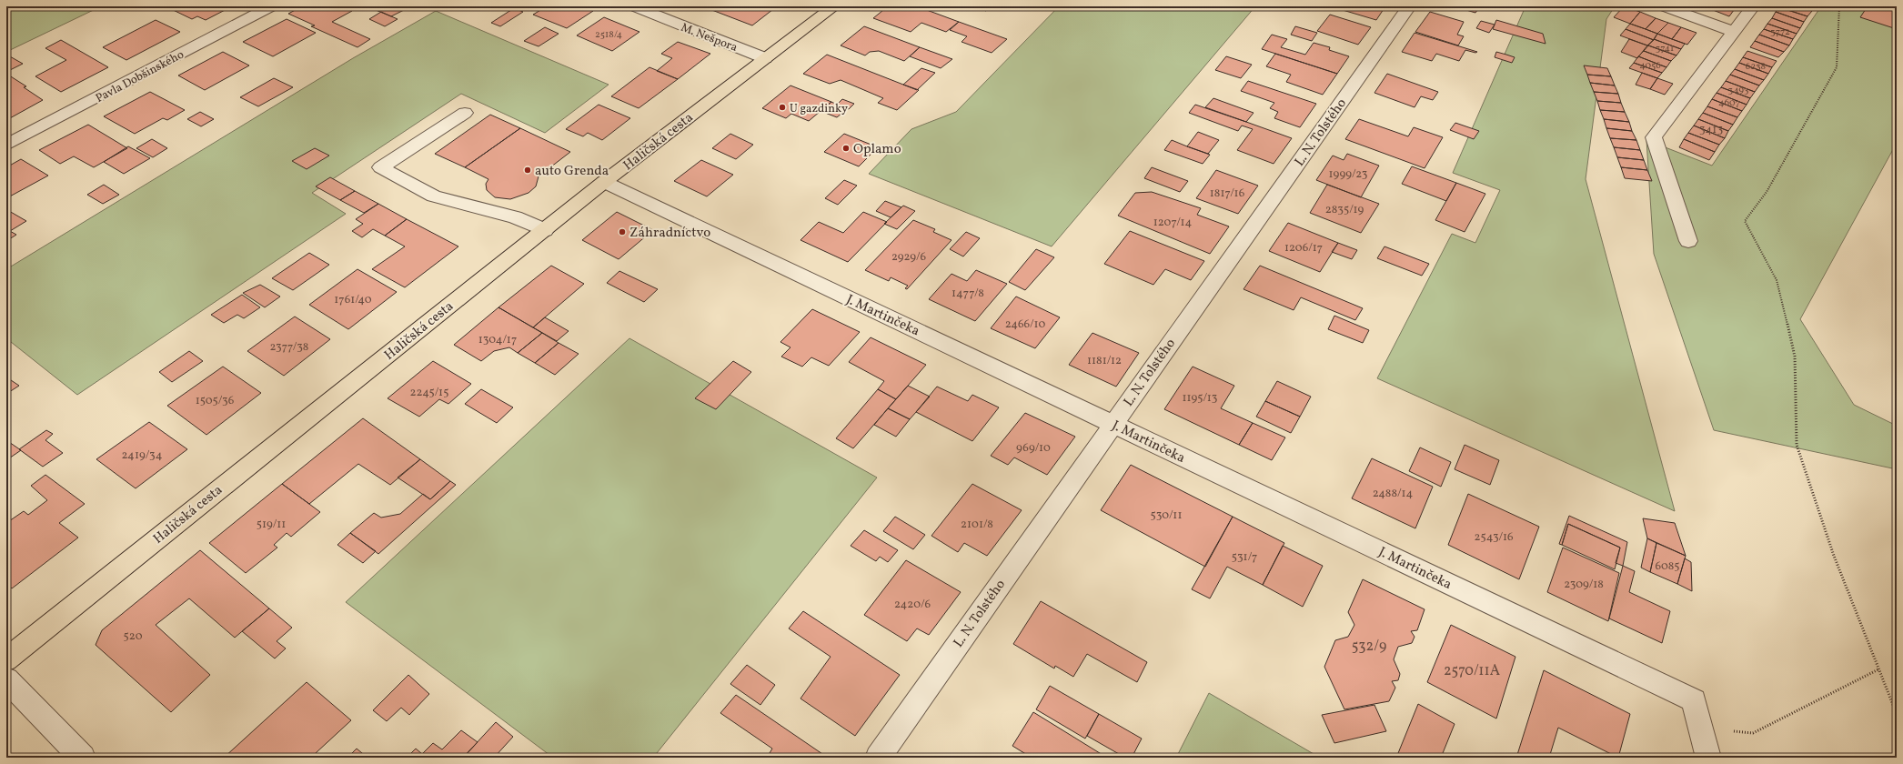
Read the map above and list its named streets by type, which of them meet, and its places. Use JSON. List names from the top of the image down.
{
  "streets": {
    "main road": ["Haličská cesta"],
    "street": [
      "M. Nešpora",
      "Pavla Dobšinského",
      "L. N. Tolstého",
      "J. Martinčeka"
    ]
  },
  "crossings": [
    ["M. Nešpora", "Haličská cesta"],
    ["L. N. Tolstého", "J. Martinčeka"],
    ["Haličská cesta", "J. Martinčeka"]
  ],
  "places": [
    "U gazdinky",
    "Oplamo",
    "auto Grenda",
    "Záhradníctvo"
  ],
  "house_numbers": [
    "3772",
    "2518/4",
    "3741",
    "4056",
    "6238",
    "3493",
    "4607",
    "3413",
    "1999/23",
    "1817/16",
    "2835/19",
    "1207/14",
    "1206/17",
    "2929/6",
    "1477/8",
    "1761/40",
    "2466/10",
    "1304/17",
    "2377/38",
    "1181/12",
    "2245/15",
    "1195/13",
    "1505/36",
    "969/10",
    "2419/34",
    "2488/14",
    "530/11",
    "519/11",
    "2101/8",
    "2543/16",
    "531/7",
    "6085",
    "2309/18",
    "2420/6",
    "520",
    "532/9",
    "2570/11A"
  ]
}
